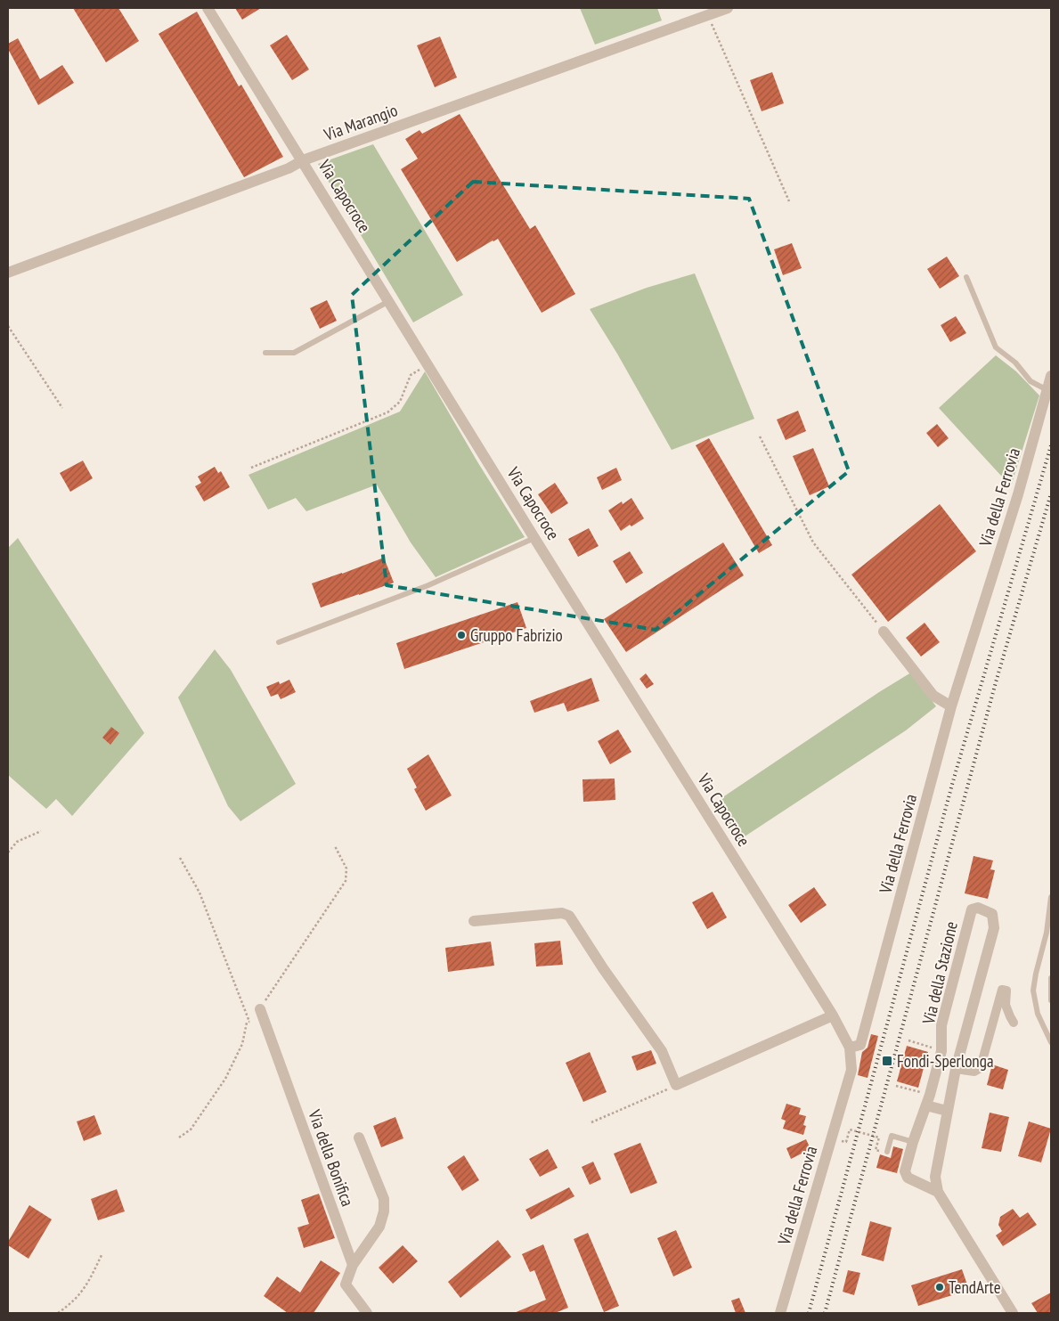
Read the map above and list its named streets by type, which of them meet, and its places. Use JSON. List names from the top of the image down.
{
  "streets": {
    "street": [
      "Via Marangio",
      "Via Capocroce",
      "Via della Ferrovia",
      "Via della Stazione",
      "Via della Bonifica"
    ]
  },
  "crossings": [
    ["Via Marangio", "Via Capocroce"],
    ["Via Capocroce", "Via della Ferrovia"]
  ],
  "places": {
    "other": ["Gruppo Fabrizio", "TendArte"],
    "transit": ["Fondi-Sperlonga"]
  }
}
